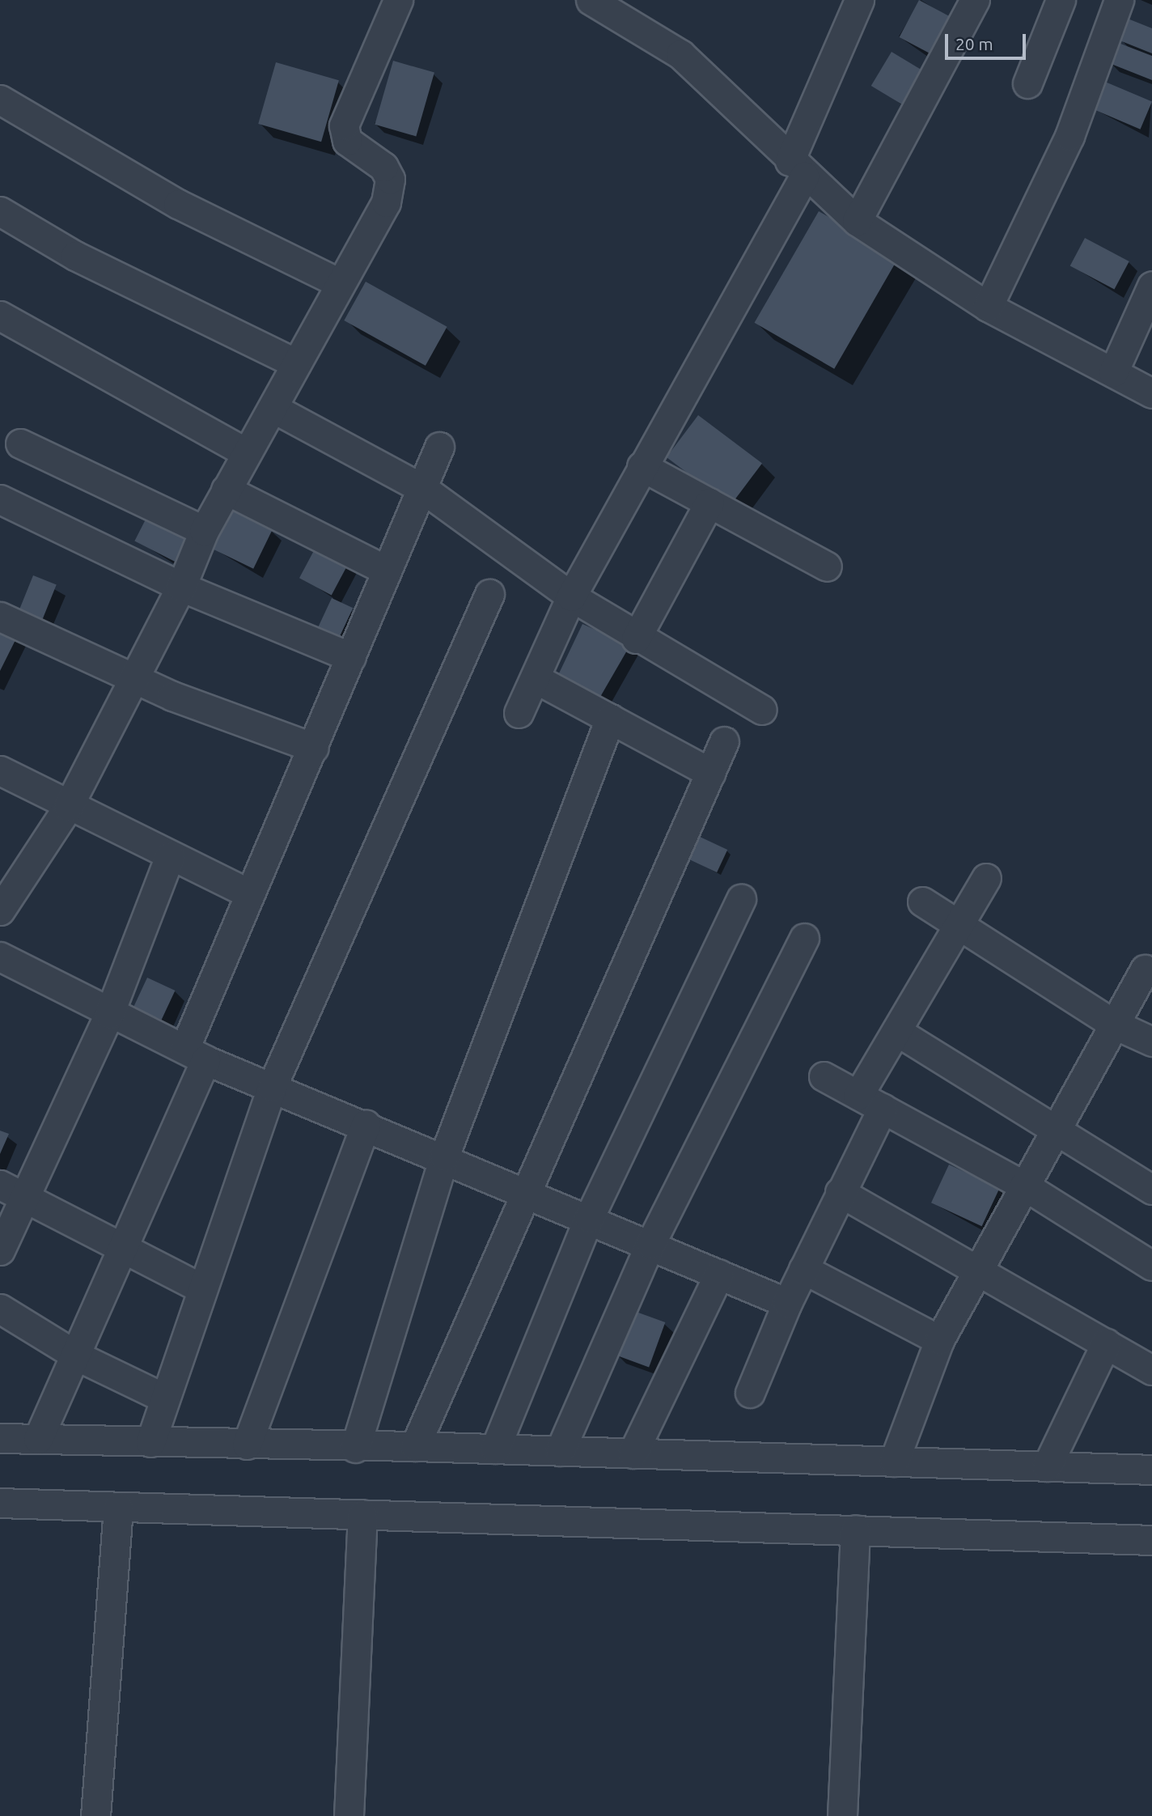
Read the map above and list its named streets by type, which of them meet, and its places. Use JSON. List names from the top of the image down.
{
  "scale_bar": "20 m"
}
